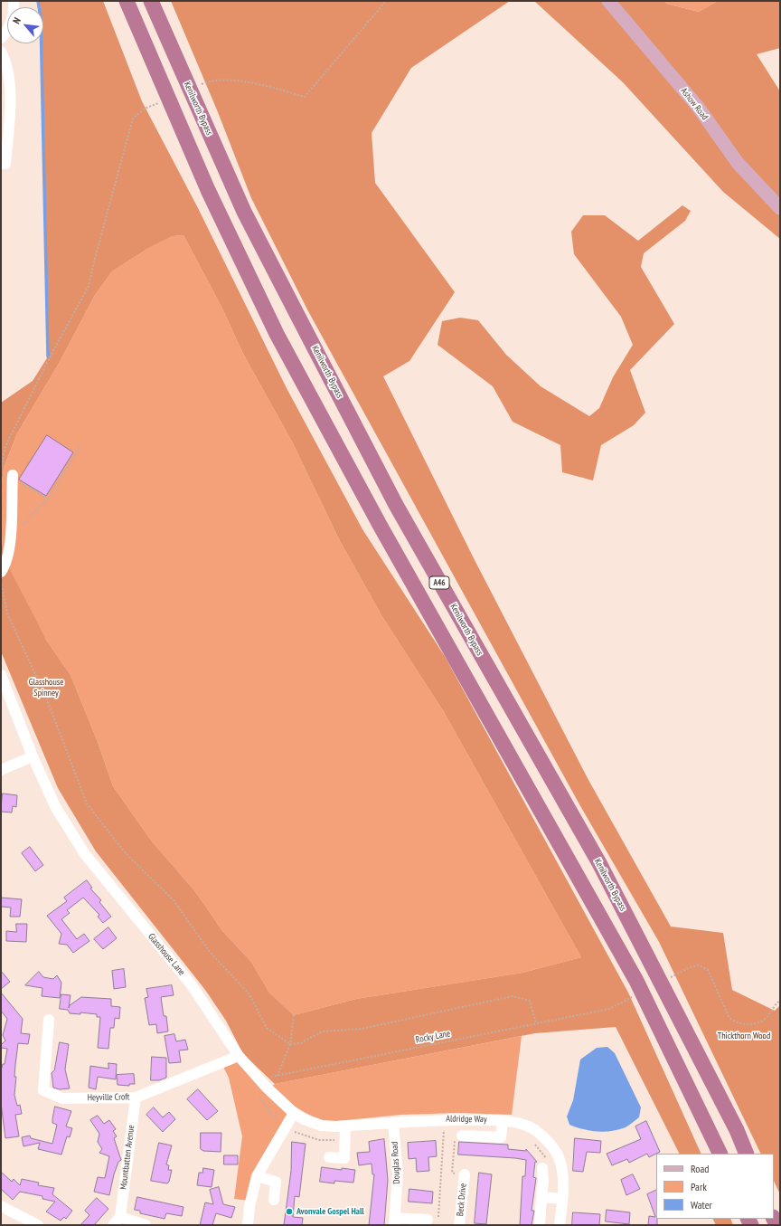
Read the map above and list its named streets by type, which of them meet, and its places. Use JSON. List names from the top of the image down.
{
  "streets": {
    "highway": ["Kenilworth Bypass", "A46"],
    "main road": ["Ashow Road"],
    "street": [
      "Glasshouse Lane",
      "Heyville Croft",
      "Aldridge Way",
      "Mountbatten Avenue",
      "Douglas Road",
      "Beck Drive"
    ],
    "path": ["Rocky Lane"]
  },
  "crossings": [
    ["Glasshouse Lane", "Rocky Lane"],
    ["Glasshouse Lane", "Heyville Croft"],
    ["Glasshouse Lane", "Aldridge Way"],
    ["Heyville Croft", "Mountbatten Avenue"],
    ["Aldridge Way", "Douglas Road"]
  ],
  "parks": ["Glasshouse Spinney", "Thickthorn Wood"],
  "places": ["Avonvale Gospel Hall"],
  "legend": ["Road", "Park", "Water"],
  "north": "top left"
}
